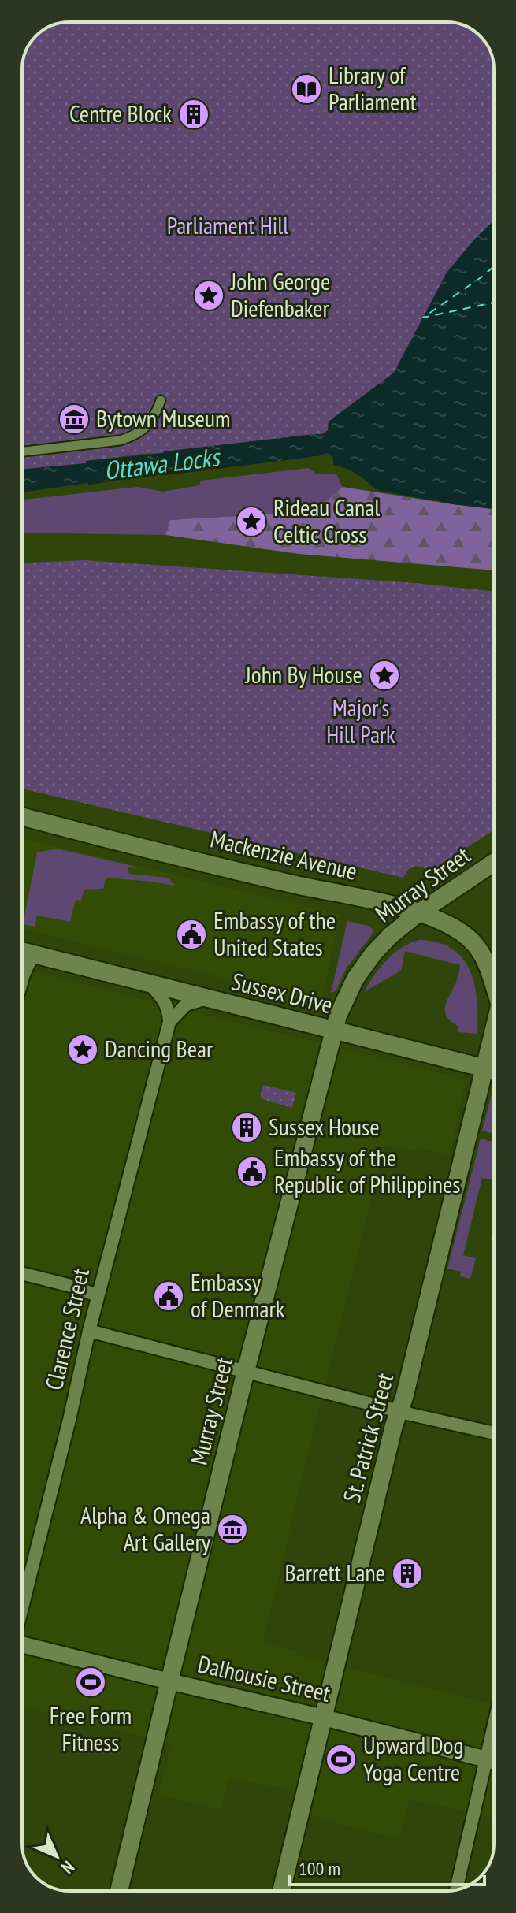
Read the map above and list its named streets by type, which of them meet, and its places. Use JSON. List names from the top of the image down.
{
  "streets": {
    "main road": [
      "Mackenzie Avenue",
      "Murray Street",
      "Sussex Drive",
      "St. Patrick Street"
    ],
    "street": ["Clarence Street", "Dalhousie Street"]
  },
  "crossings": [
    ["Mackenzie Avenue", "Murray Street"],
    ["Murray Street", "Sussex Drive"],
    ["Murray Street", "Dalhousie Street"],
    ["Sussex Drive", "St. Patrick Street"],
    ["St. Patrick Street", "Dalhousie Street"]
  ],
  "water": ["Ottawa Locks"],
  "parks": ["Parliament Hill", "Major's Hill Park"],
  "places": {
    "library": ["Library of Parliament"],
    "building": ["Centre Block", "Sussex House", "Barrett Lane"],
    "place": [
      "John George Diefenbaker",
      "Rideau Canal Celtic Cross",
      "John By House",
      "Dancing Bear"
    ],
    "museum": ["Bytown Museum", "Alpha & Omega Art Gallery"],
    "public building": ["Embassy of the United States", "Embassy of the Republic of Philippines", "Embassy of Denmark"],
    "sports": ["Free Form Fitness", "Upward Dog Yoga Centre"]
  },
  "scale_bar": "100 m",
  "north": "bottom right"
}
